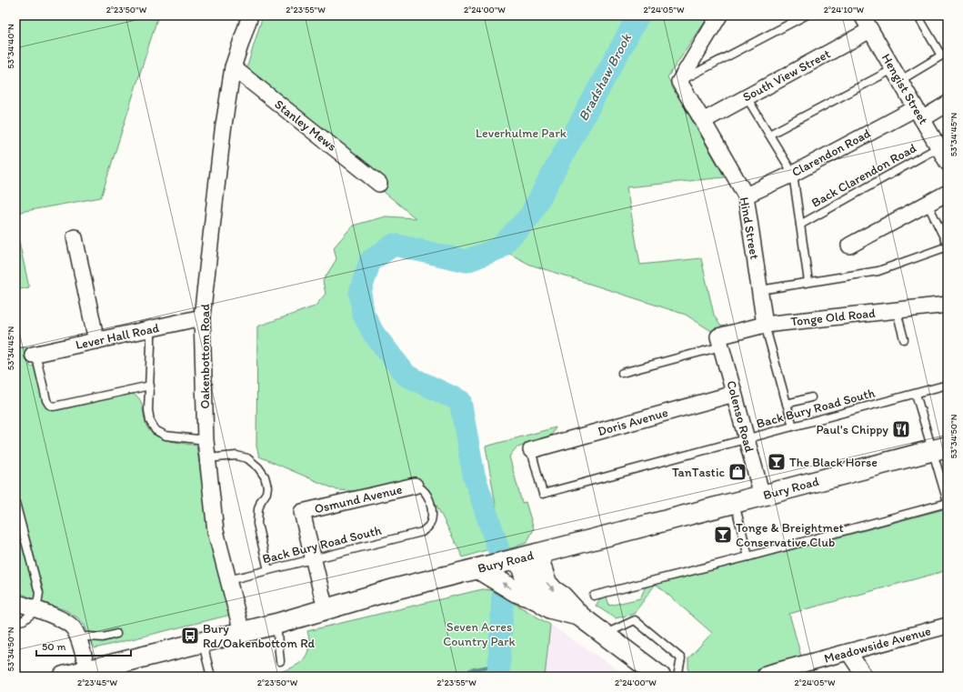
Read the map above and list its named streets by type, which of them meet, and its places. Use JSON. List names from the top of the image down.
{
  "streets": {
    "main road": ["Bury Road"],
    "street": [
      "South View Street",
      "Hengist Street",
      "Stanley Mews",
      "Clarendon Road",
      "Hind Street",
      "Tonge Old Road",
      "Lever Hall Road",
      "Oakenbottom Road",
      "Colenso Road",
      "Doris Avenue",
      "Osmund Avenue",
      "Meadowside Avenue"
    ],
    "lane": ["Back Clarendon Road", "Back Bury Road South"]
  },
  "crossings": [
    ["South View Street", "Hengist Street"],
    ["South View Street", "Hind Street"],
    ["Hengist Street", "Clarendon Road"],
    ["Hengist Street", "Back Clarendon Road"],
    ["Stanley Mews", "Oakenbottom Road"],
    ["Clarendon Road", "Hind Street"],
    ["Hind Street", "Tonge Old Road"],
    ["Tonge Old Road", "Colenso Road"],
    ["Lever Hall Road", "Oakenbottom Road"],
    ["Oakenbottom Road", "Back Bury Road South"],
    ["Oakenbottom Road", "Bury Road"],
    ["Back Bury Road South", "Colenso Road"],
    ["Back Bury Road South", "Doris Avenue"],
    ["Back Bury Road South", "Osmund Avenue"],
    ["Colenso Road", "Doris Avenue"],
    ["Colenso Road", "Bury Road"]
  ],
  "water": ["Bradshaw Brook"],
  "parks": ["Leverhulme Park", "Seven Acres Country Park"],
  "places": {
    "restaurant": ["Paul's Chippy"],
    "bar": ["The Black Horse", "Tonge & Breightmet Conservative Club"],
    "shop": ["TanTastic"],
    "bus stop": ["Bury Rd/Oakenbottom Rd"]
  },
  "scale_bar": "50 m",
  "coordinates": [
    "2°23'50\"W",
    "2°23'55\"W",
    "2°24'00\"W",
    "2°24'05\"W",
    "2°24'10\"W",
    "53°34'40\"N",
    "53°34'45\"N",
    "53°34'50\"N",
    "2°23'45\"W"
  ]
}
